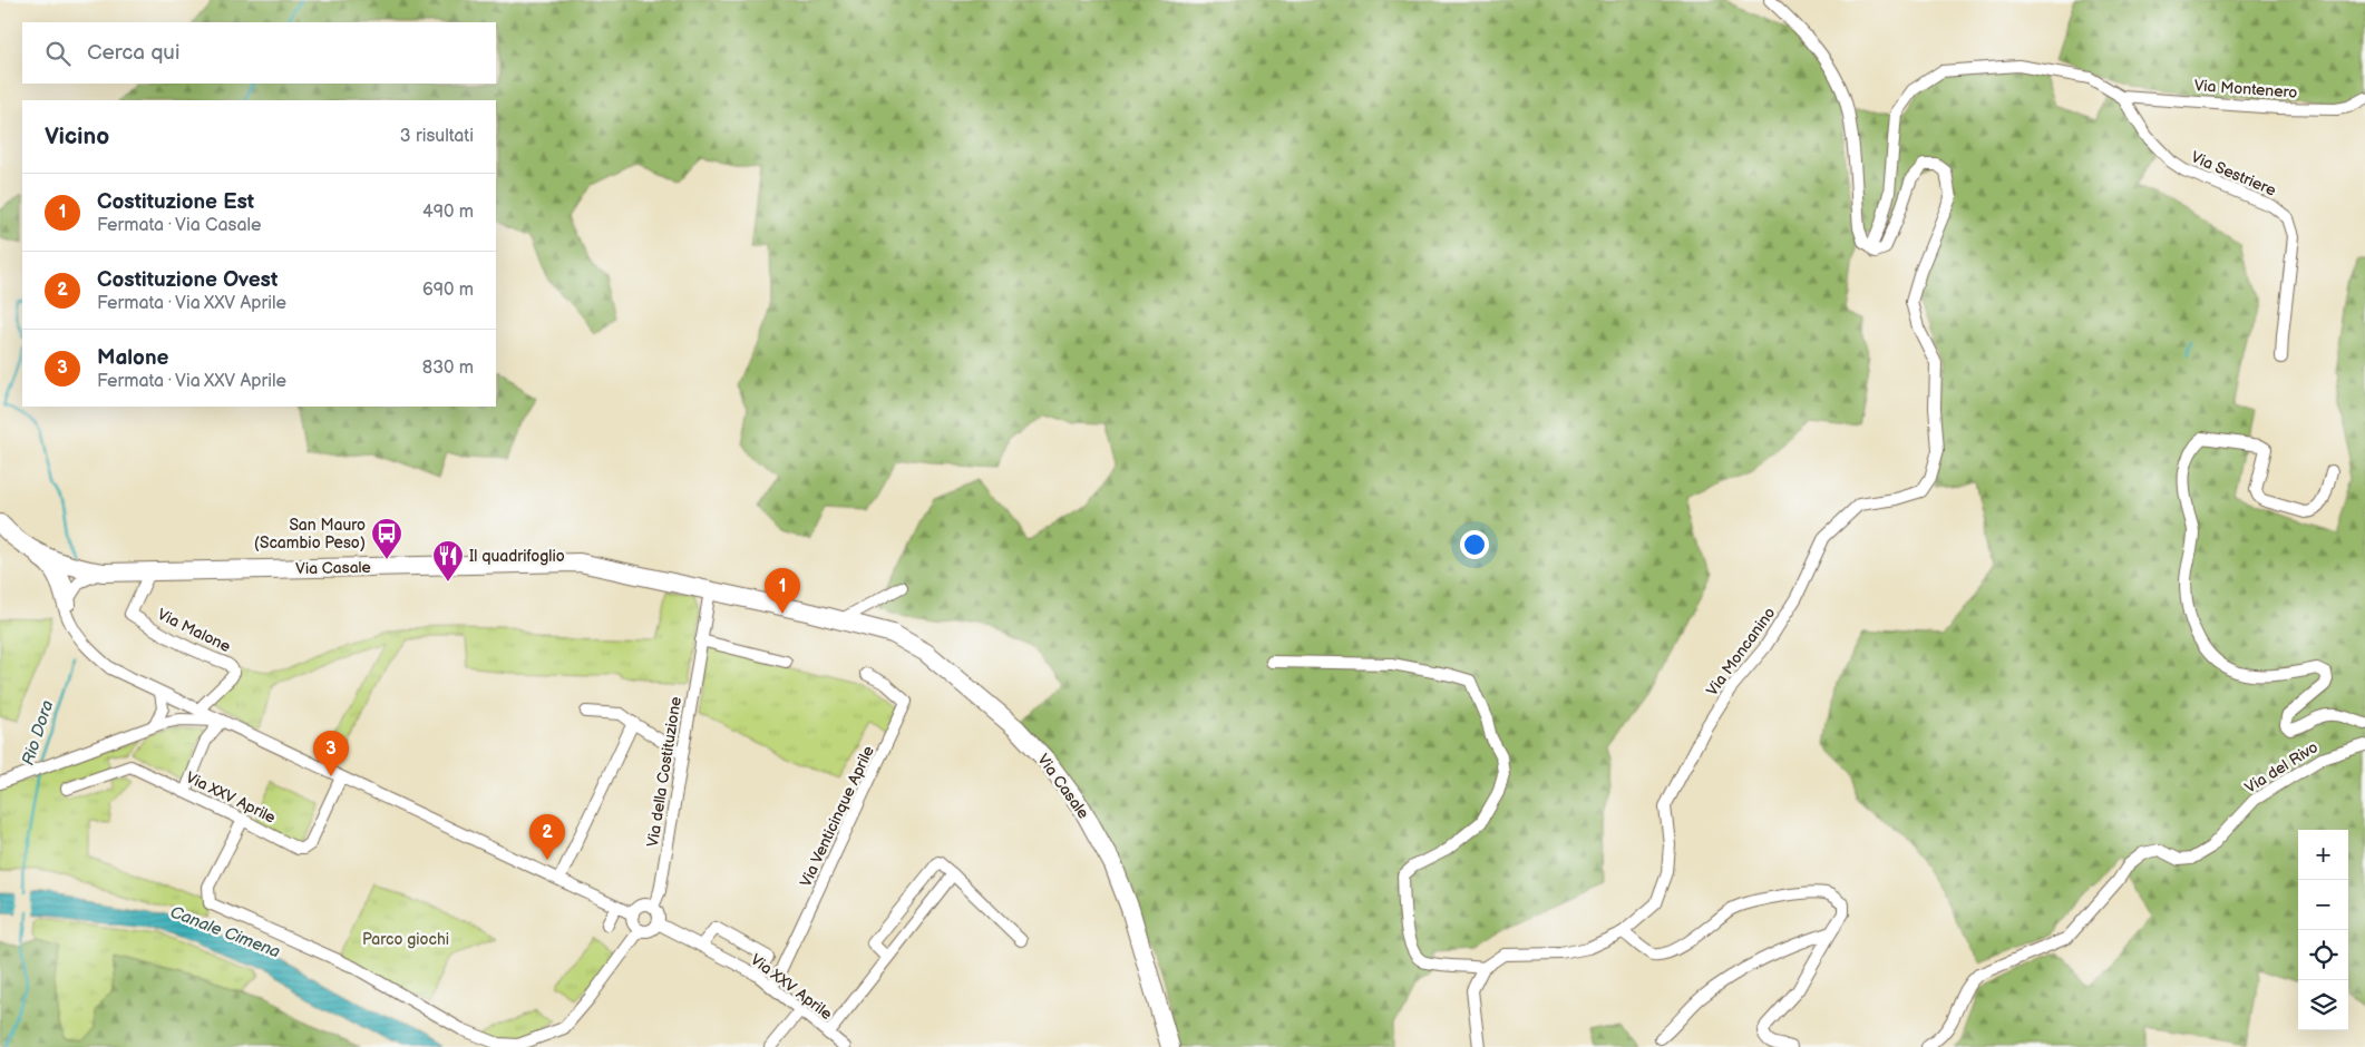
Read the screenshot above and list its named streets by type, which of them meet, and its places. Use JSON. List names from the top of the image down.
{
  "streets": {
    "main road": ["Via Casale"],
    "street": [
      "Via Montenero",
      "Via Sestriere",
      "Via Malone",
      "Via Moncanino",
      "Via del Rivo",
      "Via della Costituzione",
      "Via XXV Aprile",
      "Via Venticinque Aprile"
    ]
  },
  "crossings": [
    ["Via Montenero", "Via Sestriere"],
    ["Via Casale", "Via della Costituzione"],
    ["Via della Costituzione", "Via XXV Aprile"],
    ["Via XXV Aprile", "Via Venticinque Aprile"]
  ],
  "water": ["Rio Dora", "Canale Cimena"],
  "parks": ["Parco giochi"],
  "places": {
    "bus stop": ["San Mauro (Scambio Peso)"],
    "restaurant": ["Il quadrifoglio"]
  },
  "page": {
    "search": "Cerca qui",
    "heading": ["Vicino", "3 risultati"],
    "list": [
      {
        "mark": "1",
        "name": "Costituzione Est",
        "note": "Fermata · Via Casale",
        "value": "490 m"
      },
      {
        "mark": "2",
        "name": "Costituzione Ovest",
        "note": "Fermata · Via XXV Aprile",
        "value": "690 m"
      },
      {
        "mark": "3",
        "name": "Malone",
        "note": "Fermata · Via XXV Aprile",
        "value": "830 m"
      }
    ],
    "pins": ["1", "3", "2"],
    "map_buttons": ["+", "−"]
  }
}
